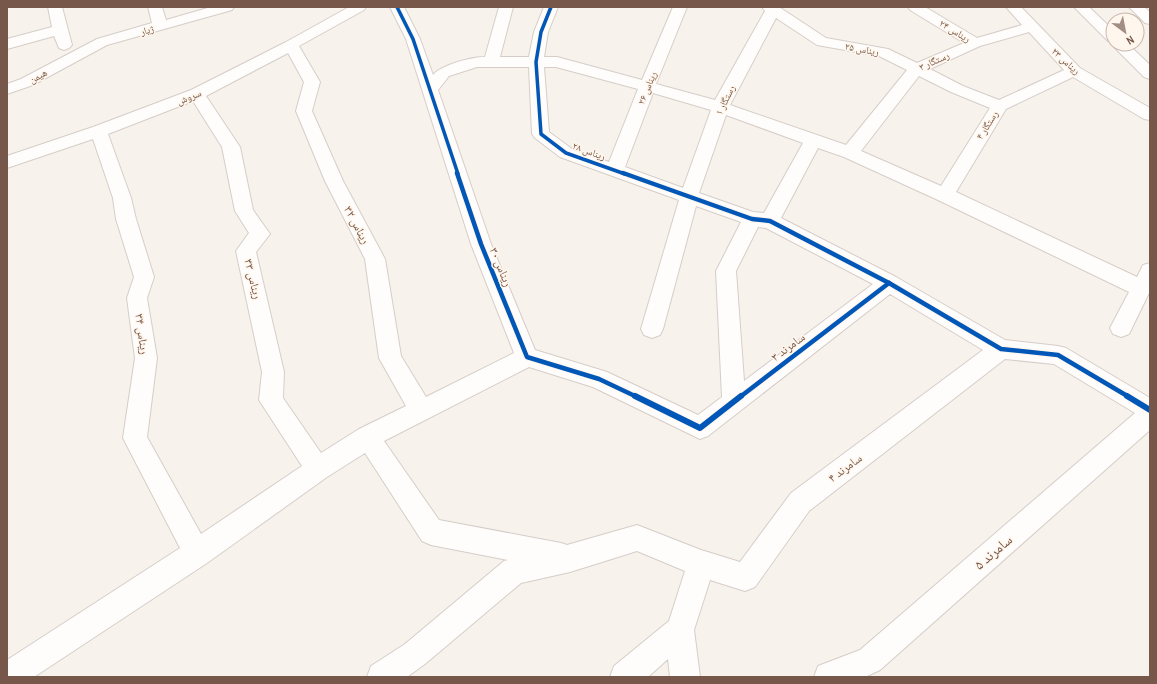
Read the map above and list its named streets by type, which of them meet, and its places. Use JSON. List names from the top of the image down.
{
  "streets": {
    "street": [
      "ژیار",
      "ریناس ۲۴",
      "ریناس ۲۵",
      "رستگار ۳",
      "ریناس ۲۳",
      "هیمن",
      "ریناس ۲۶",
      "سروش",
      "رستگار ۱",
      "رستگار ۴",
      "ریناس ۲۸",
      "ریناس ۳۲",
      "ریناس ۳۰",
      "ریناس ۳۳",
      "ریناس ۳۴",
      "سامرند ۳",
      "سامرند ۴",
      "سامرند ۵"
    ]
  },
  "crossings": [
    ["ژیار", "هیمن"],
    ["ریناس ۲۴", "رستگار ۳"],
    ["ریناس ۲۵", "رستگار ۳"],
    ["ریناس ۲۵", "رستگار ۱"],
    ["ریناس ۲۵", "رستگار ۴"],
    ["رستگار ۳", "ریناس ۲۳"],
    ["ریناس ۲۳", "رستگار ۴"],
    ["ریناس ۲۶", "ریناس ۲۸"],
    ["سروش", "ریناس ۳۲"],
    ["سروش", "ریناس ۳۳"],
    ["سروش", "ریناس ۳۴"],
    ["رستگار ۱", "ریناس ۲۸"],
    ["ریناس ۲۸", "سامرند ۳"],
    ["ریناس ۲۸", "سامرند ۴"],
    ["ریناس ۳۰", "سامرند ۳"]
  ],
  "north": "bottom right"
}
